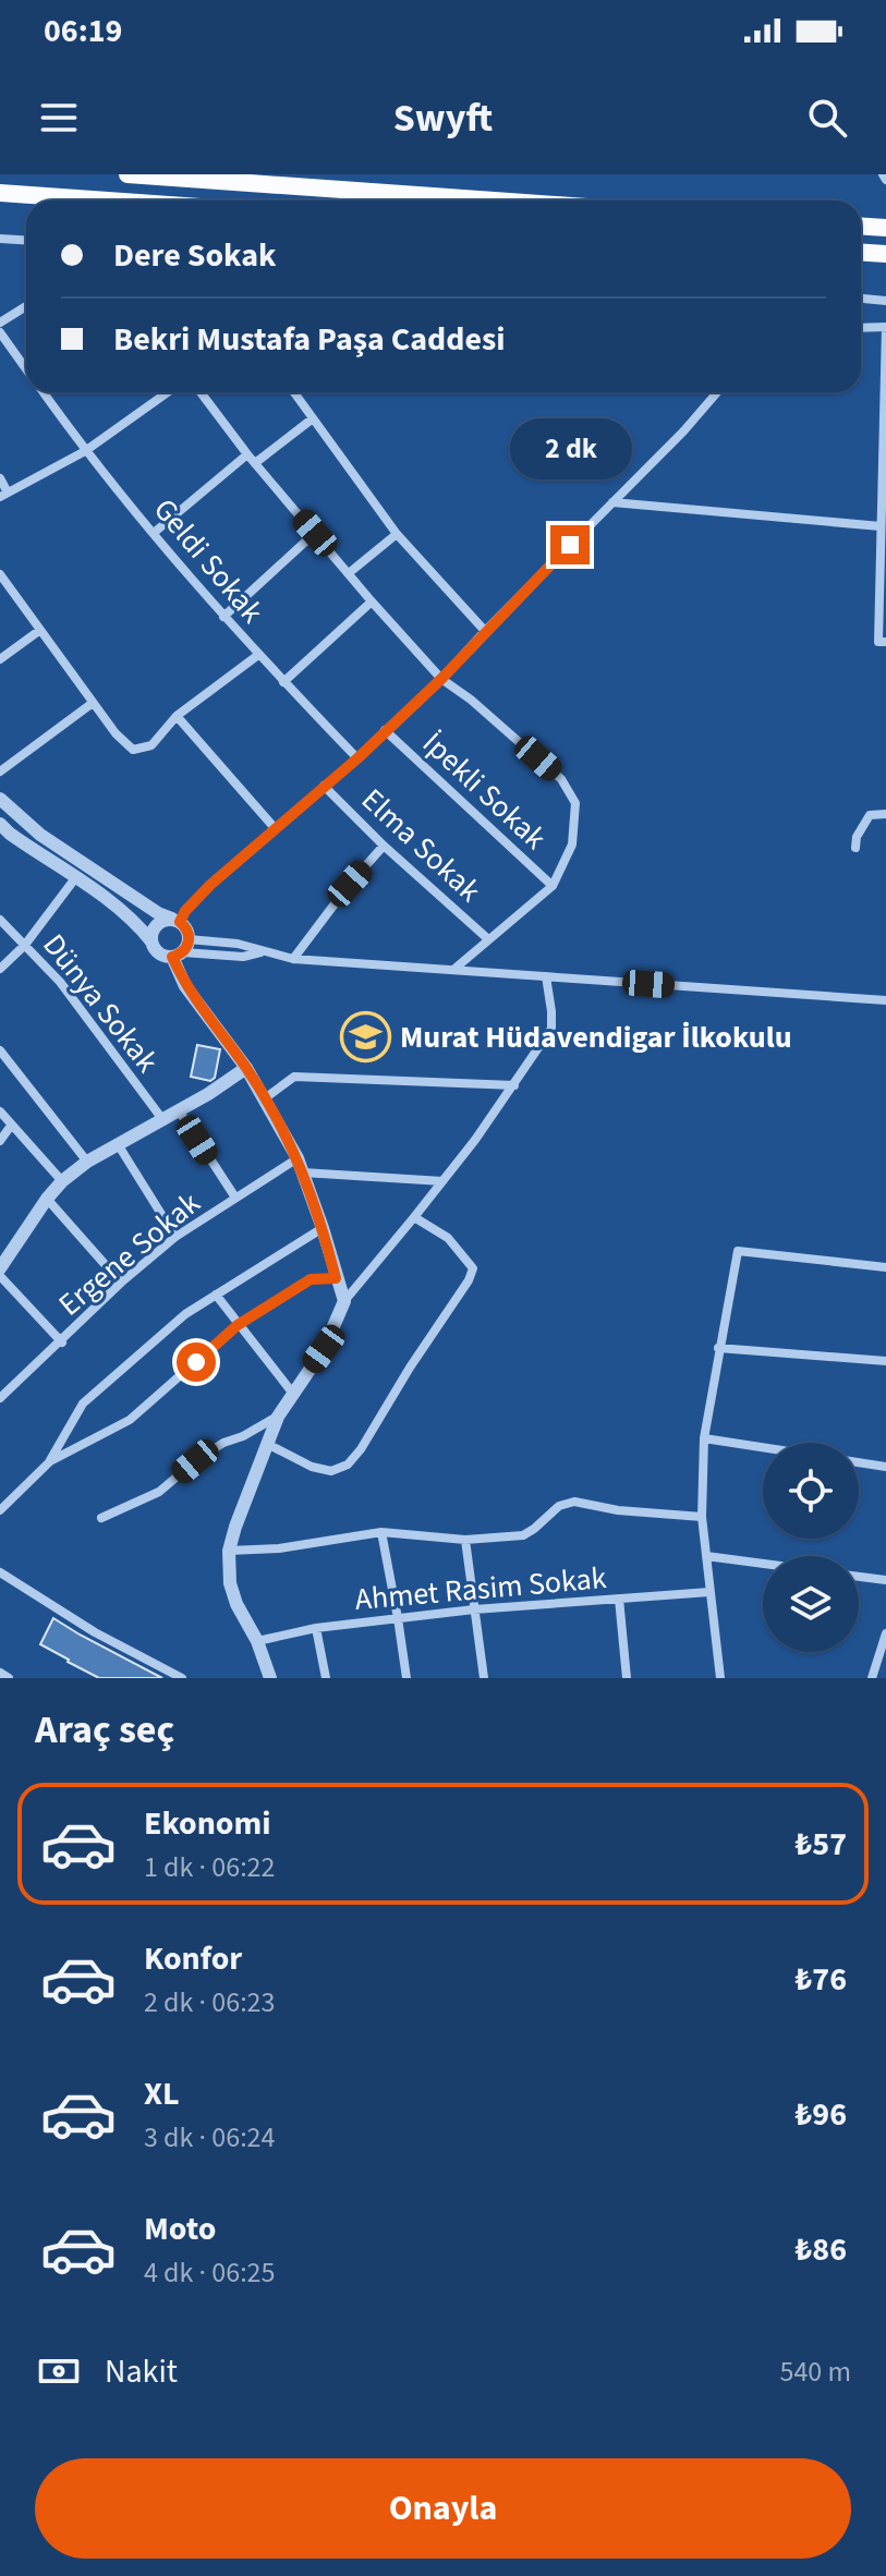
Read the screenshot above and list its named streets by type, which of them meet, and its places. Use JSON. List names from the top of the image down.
{
  "streets": {
    "street": [
      "Geldi Sokak",
      "İpekli Sokak",
      "Elma Sokak",
      "Dünya Sokak",
      "Ergene Sokak",
      "Ahmet Rasim Sokak"
    ]
  },
  "places": {
    "school or university": ["Murat Hüdavendigar İlkokulu"]
  },
  "page": {
    "status": "06:19",
    "header": "Swyft",
    "banner": ["Dere Sokak", "Bekri Mustafa Paşa Caddesi"],
    "bubble": "2 dk",
    "heading": "Araç seç",
    "list": [
      {
        "name": "Ekonomi",
        "note": "1 dk · 06:22",
        "value": "₺57"
      },
      {
        "name": "Konfor",
        "note": "2 dk · 06:23",
        "value": "₺76"
      },
      {
        "name": "XL",
        "note": "3 dk · 06:24",
        "value": "₺96"
      },
      {
        "name": "Moto",
        "note": "4 dk · 06:25",
        "value": "₺86"
      }
    ],
    "pay": ["Nakit", "540 m"],
    "buttons": "Onayla"
  }
}
